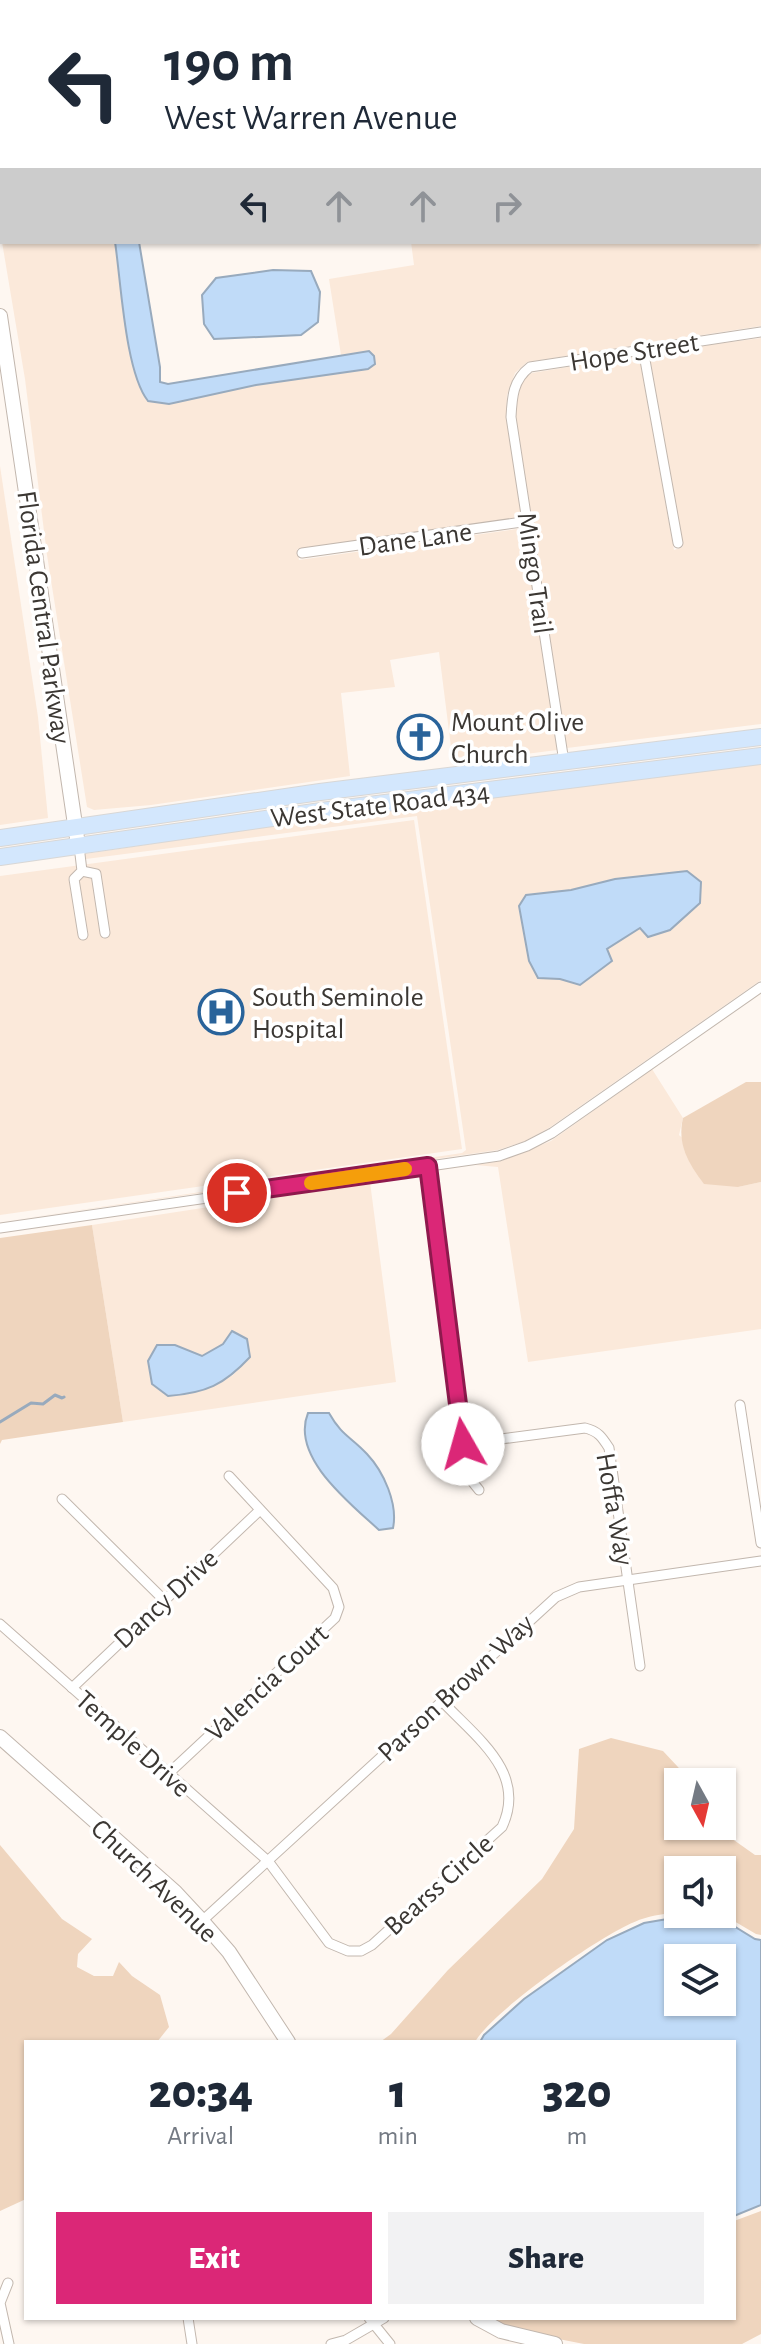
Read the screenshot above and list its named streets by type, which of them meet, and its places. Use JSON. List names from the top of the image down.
{
  "streets": {
    "main road": ["West State Road 434"],
    "street": [
      "Hope Street",
      "Dane Lane",
      "Mingo Trail",
      "Florida Central Parkway",
      "Hoffa Way",
      "Dancy Drive",
      "Valencia Court",
      "Parson Brown Way",
      "Temple Drive",
      "Church Avenue",
      "Bearss Circle"
    ]
  },
  "crossings": [
    ["Hope Street", "Mingo Trail"],
    ["Dane Lane", "Mingo Trail"],
    ["Mingo Trail", "West State Road 434"],
    ["Florida Central Parkway", "West State Road 434"],
    ["Hoffa Way", "Parson Brown Way"],
    ["Dancy Drive", "Valencia Court"],
    ["Dancy Drive", "Temple Drive"],
    ["Valencia Court", "Temple Drive"],
    ["Parson Brown Way", "Temple Drive"],
    ["Parson Brown Way", "Church Avenue"],
    ["Parson Brown Way", "Bearss Circle"],
    ["Temple Drive", "Bearss Circle"]
  ],
  "places": {
    "church": ["Mount Olive Church"],
    "hospital": ["South Seminole Hospital"]
  },
  "north": "bottom",
  "page": {
    "turn": ["190 m", "West Warren Avenue"],
    "eta": [
      "20:34",
      "Arrival",
      "1",
      "min",
      "320",
      "m"
    ],
    "buttons": ["Exit", "Share"]
  }
}
